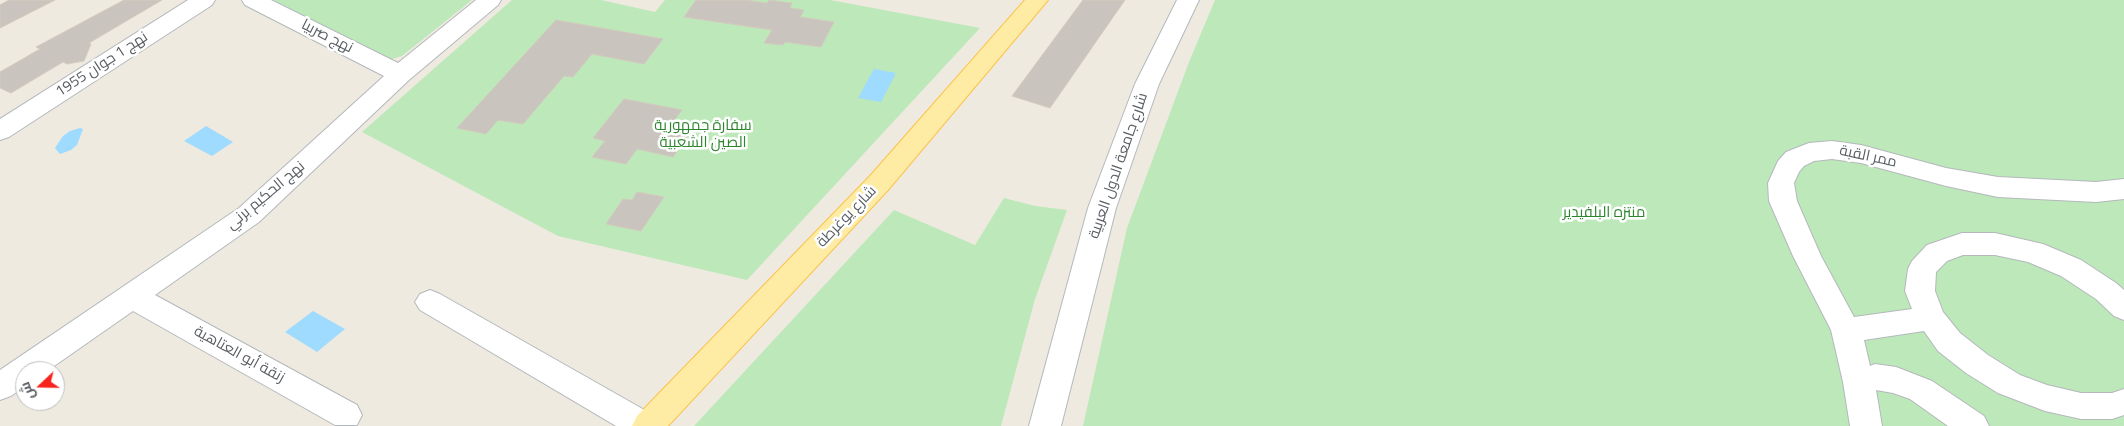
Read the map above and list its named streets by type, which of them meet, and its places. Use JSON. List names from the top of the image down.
{
  "streets": {
    "main road": ["شارع يوغرطة"],
    "street": [
      "نهج صربيا",
      "نهج 1 جوان 1955",
      "ممر القبة",
      "شارع جامعة الدول العربية",
      "نهج الحكيم برني",
      "زنقة أبو العتاهية"
    ]
  },
  "crossings": [
    ["نهج صربيا", "نهج الحكيم برني"],
    ["نهج الحكيم برني", "زنقة أبو العتاهية"]
  ],
  "parks": ["سفارة جمهورية الصين الشعبية", "منتزه البلفيدير"],
  "north": "left"
}
